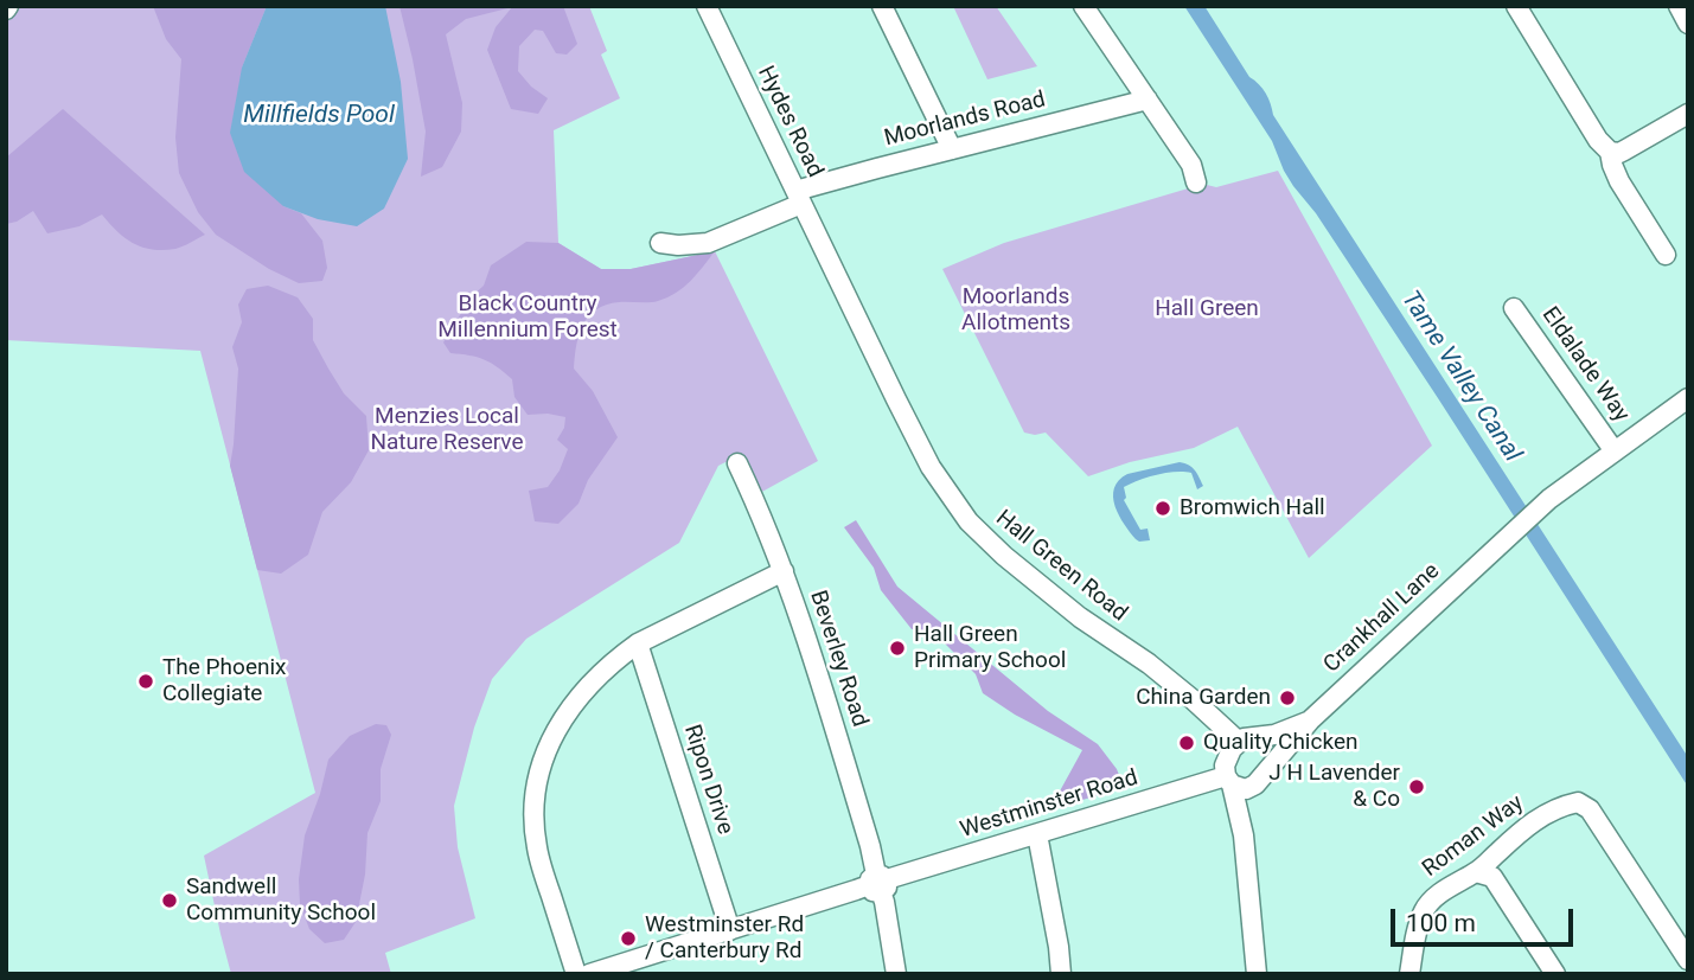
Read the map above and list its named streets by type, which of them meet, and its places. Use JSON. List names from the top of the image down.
{
  "streets": {
    "street": [
      "Moorlands Road",
      "Hydes Road",
      "Eldalade Way",
      "Hall Green Road",
      "Crankhall Lane",
      "Beverley Road",
      "Ripon Drive",
      "Westminster Road",
      "Roman Way"
    ]
  },
  "crossings": [
    ["Moorlands Road", "Hydes Road"],
    ["Hydes Road", "Hall Green Road"],
    ["Eldalade Way", "Crankhall Lane"],
    ["Hall Green Road", "Crankhall Lane"],
    ["Hall Green Road", "Westminster Road"],
    ["Crankhall Lane", "Westminster Road"],
    ["Beverley Road", "Westminster Road"],
    ["Ripon Drive", "Westminster Road"]
  ],
  "water": ["Millfields Pool", "Tame Valley Canal"],
  "parks": [
    "Moorlands Allotments",
    "Black Country Millennium Forest",
    "Hall Green",
    "Menzies Local Nature Reserve"
  ],
  "places": [
    "Bromwich Hall",
    "Hall Green Primary School",
    "The Phoenix Collegiate",
    "China Garden",
    "Quality Chicken",
    "J H Lavender & Co",
    "Sandwell Community School",
    "Westminster Rd / Canterbury Rd"
  ],
  "scale_bar": "100 m"
}
